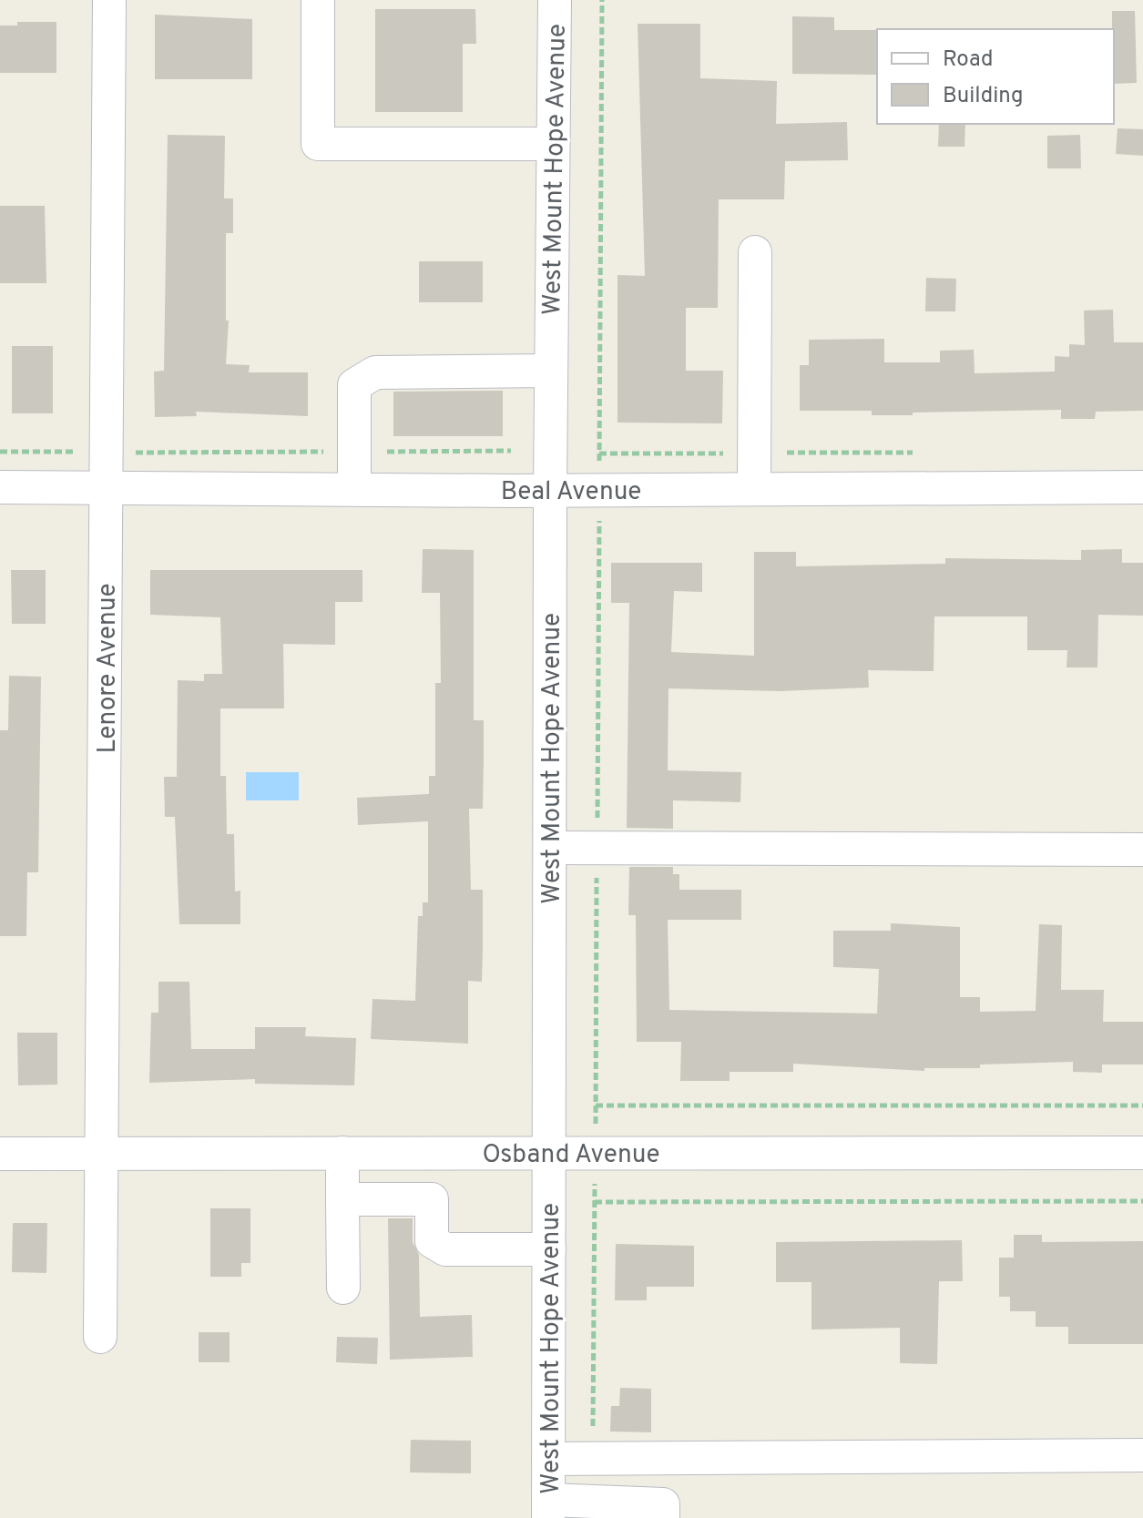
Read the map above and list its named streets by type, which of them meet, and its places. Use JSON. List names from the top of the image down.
{
  "streets": {
    "street": [
      "West Mount Hope Avenue",
      "Beal Avenue",
      "Lenore Avenue",
      "Osband Avenue"
    ]
  },
  "crossings": [
    ["West Mount Hope Avenue", "Beal Avenue"],
    ["West Mount Hope Avenue", "Osband Avenue"],
    ["Beal Avenue", "Lenore Avenue"],
    ["Lenore Avenue", "Osband Avenue"]
  ],
  "legend": ["Road", "Building"]
}
